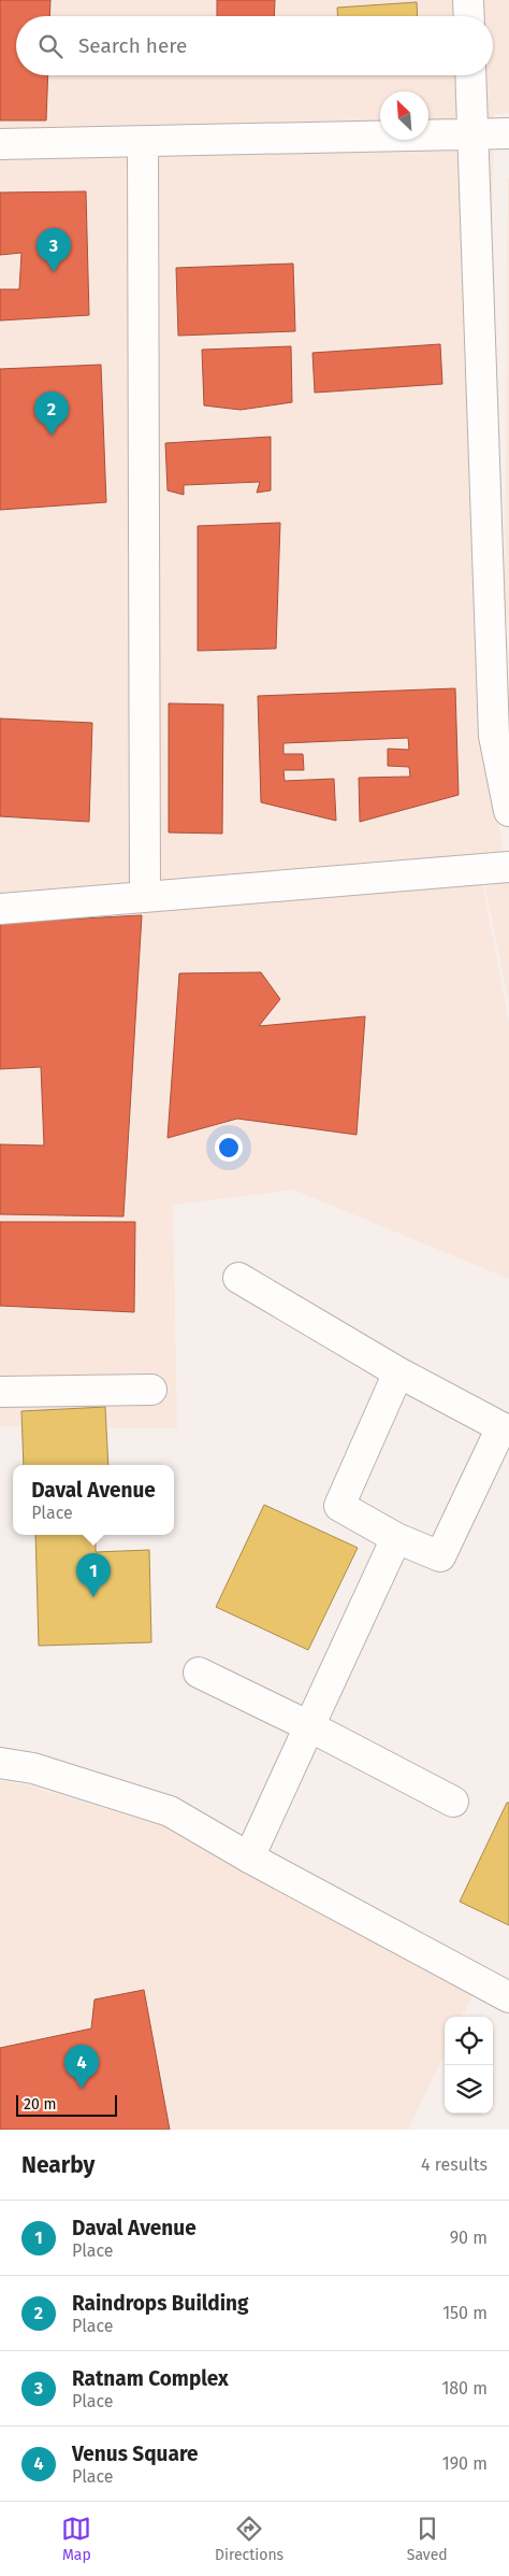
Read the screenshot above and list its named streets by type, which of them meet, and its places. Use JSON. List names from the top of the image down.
{
  "scale_bar": "20 m",
  "north": "top left",
  "page": {
    "search": "Search here",
    "pins": [
      "3",
      "2",
      "1",
      "4"
    ],
    "popup": ["Daval Avenue", "Place"],
    "scale": "20 m",
    "heading": ["Nearby", "4 results"],
    "list": [
      {
        "mark": "1",
        "name": "Daval Avenue",
        "note": "Place",
        "value": "90 m"
      },
      {
        "mark": "2",
        "name": "Raindrops Building",
        "note": "Place",
        "value": "150 m"
      },
      {
        "mark": "3",
        "name": "Ratnam Complex",
        "note": "Place",
        "value": "180 m"
      },
      {
        "mark": "4",
        "name": "Venus Square",
        "note": "Place",
        "value": "190 m"
      }
    ],
    "nav": ["Map", "Directions", "Saved"]
  }
}
